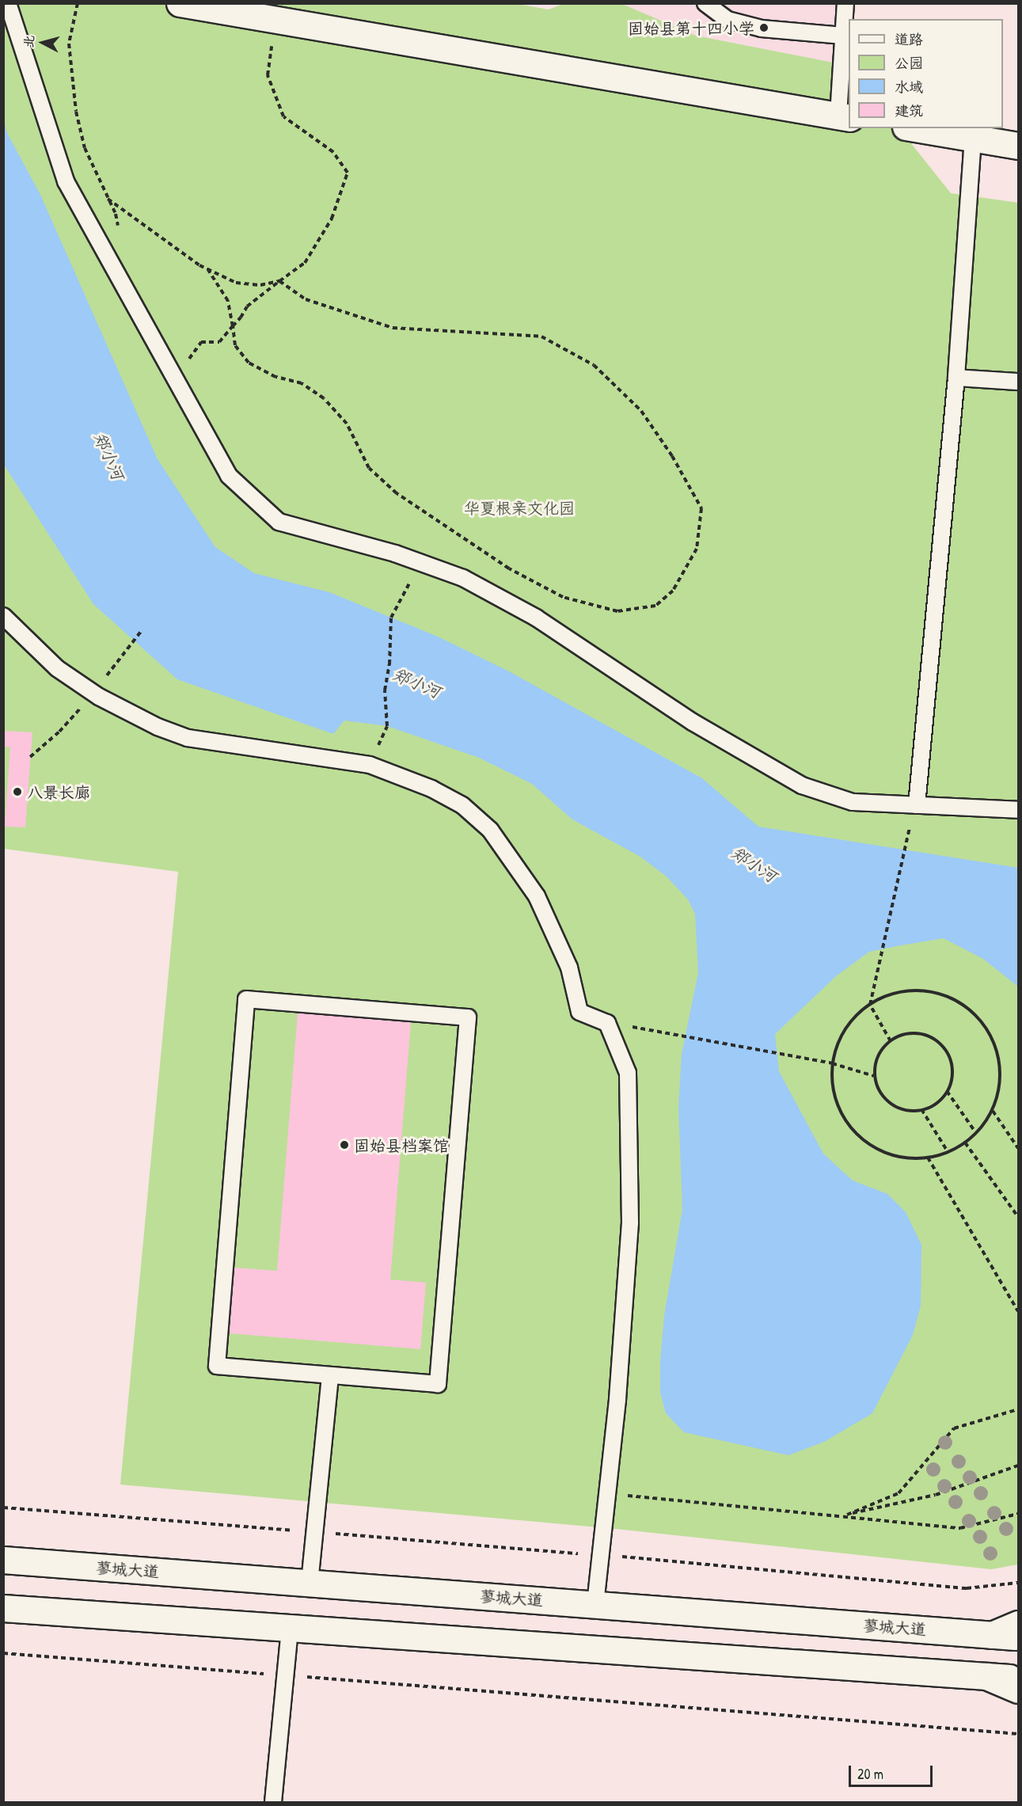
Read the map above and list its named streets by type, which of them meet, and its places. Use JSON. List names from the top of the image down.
{
  "streets": {
    "main road": ["蓼城大道"]
  },
  "water": ["郑小河"],
  "parks": ["华夏根亲文化园"],
  "places": ["固始县第十四小学", "八景长廊", "固始县档案馆"],
  "legend": [
    "道路",
    "公园",
    "水域",
    "建筑"
  ],
  "scale_bar": "20 m",
  "north": "left"
}
